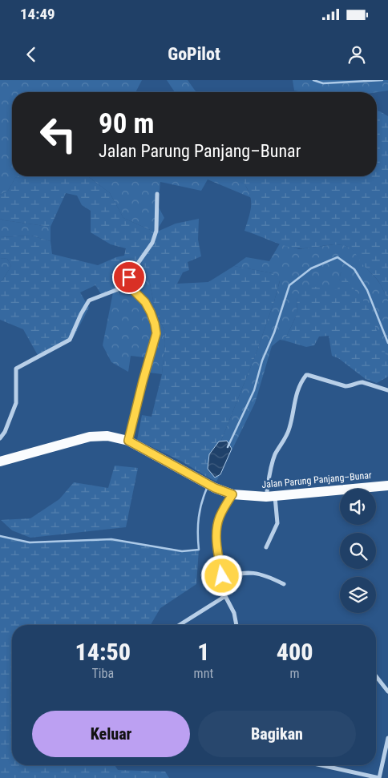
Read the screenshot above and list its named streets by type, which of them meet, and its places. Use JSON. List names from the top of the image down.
{
  "streets": {
    "main road": ["Jalan Parung Panjang–Bunar"]
  },
  "page": {
    "status": "14:49",
    "header": "GoPilot",
    "turn": ["90 m", "Jalan Parung Panjang–Bunar"],
    "eta": [
      "14:50",
      "Tiba",
      "1",
      "mnt",
      "400",
      "m"
    ],
    "buttons": ["Keluar", "Bagikan"]
  }
}
